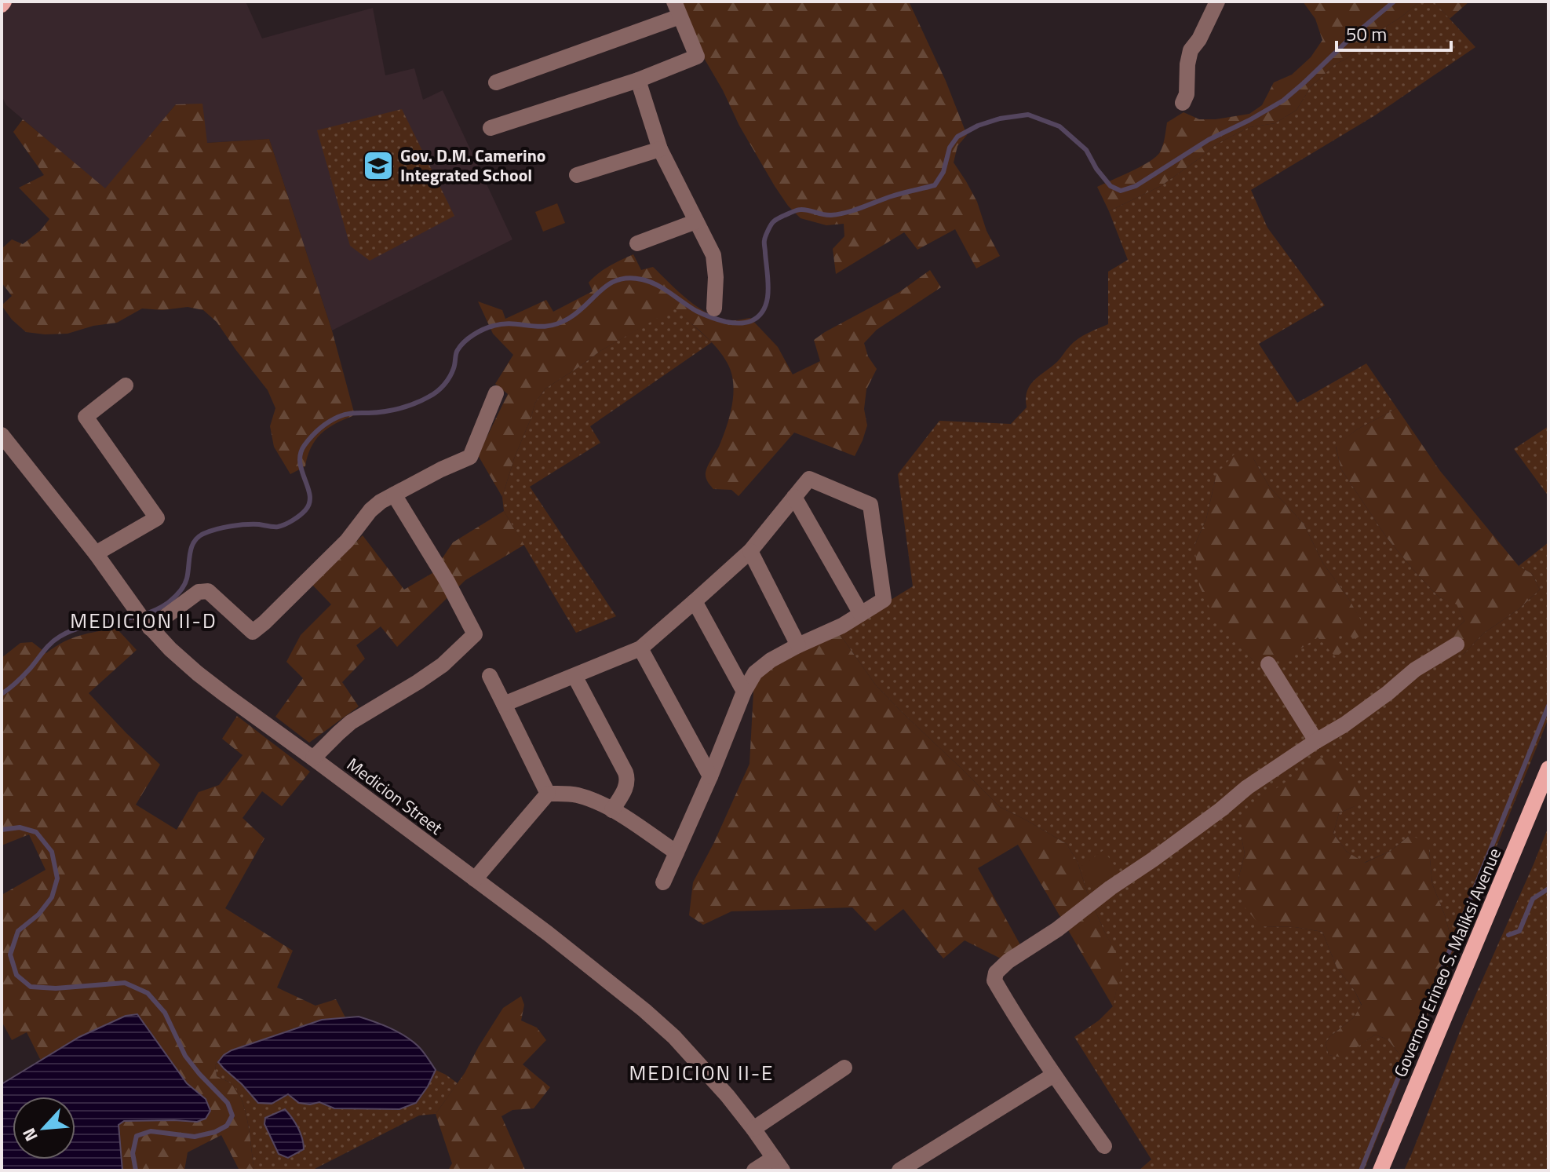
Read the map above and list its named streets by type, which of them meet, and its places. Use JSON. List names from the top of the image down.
{
  "streets": {
    "main road": ["Governor Erineo S. Maliksi Avenue"],
    "street": ["Medicion Street"]
  },
  "districts": ["MEDICION II-D", "MEDICION II-E"],
  "places": {
    "school or university": ["Gov. D.M. Camerino Integrated School"]
  },
  "scale_bar": "50 m",
  "north": "bottom left"
}
